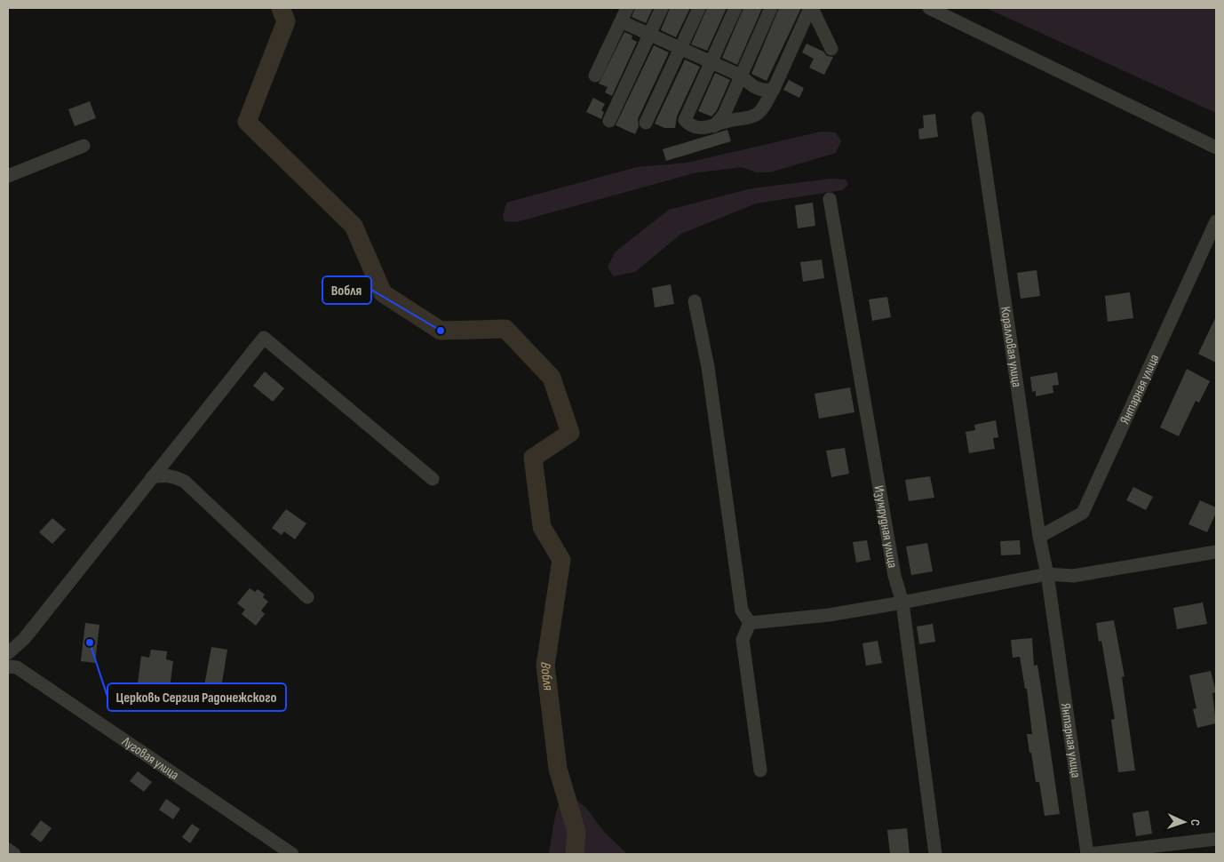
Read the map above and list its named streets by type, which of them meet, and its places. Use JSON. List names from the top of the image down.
{
  "streets": {
    "street": [
      "Коралловая улица",
      "Янтарная улица",
      "Изумрудная улица",
      "Луговая улица"
    ]
  },
  "crossings": [
    ["Коралловая улица", "Янтарная улица"]
  ],
  "water": ["Вобля"],
  "places": ["Вобля", "Церковь Сергия Радонежского"],
  "north": "right"
}
